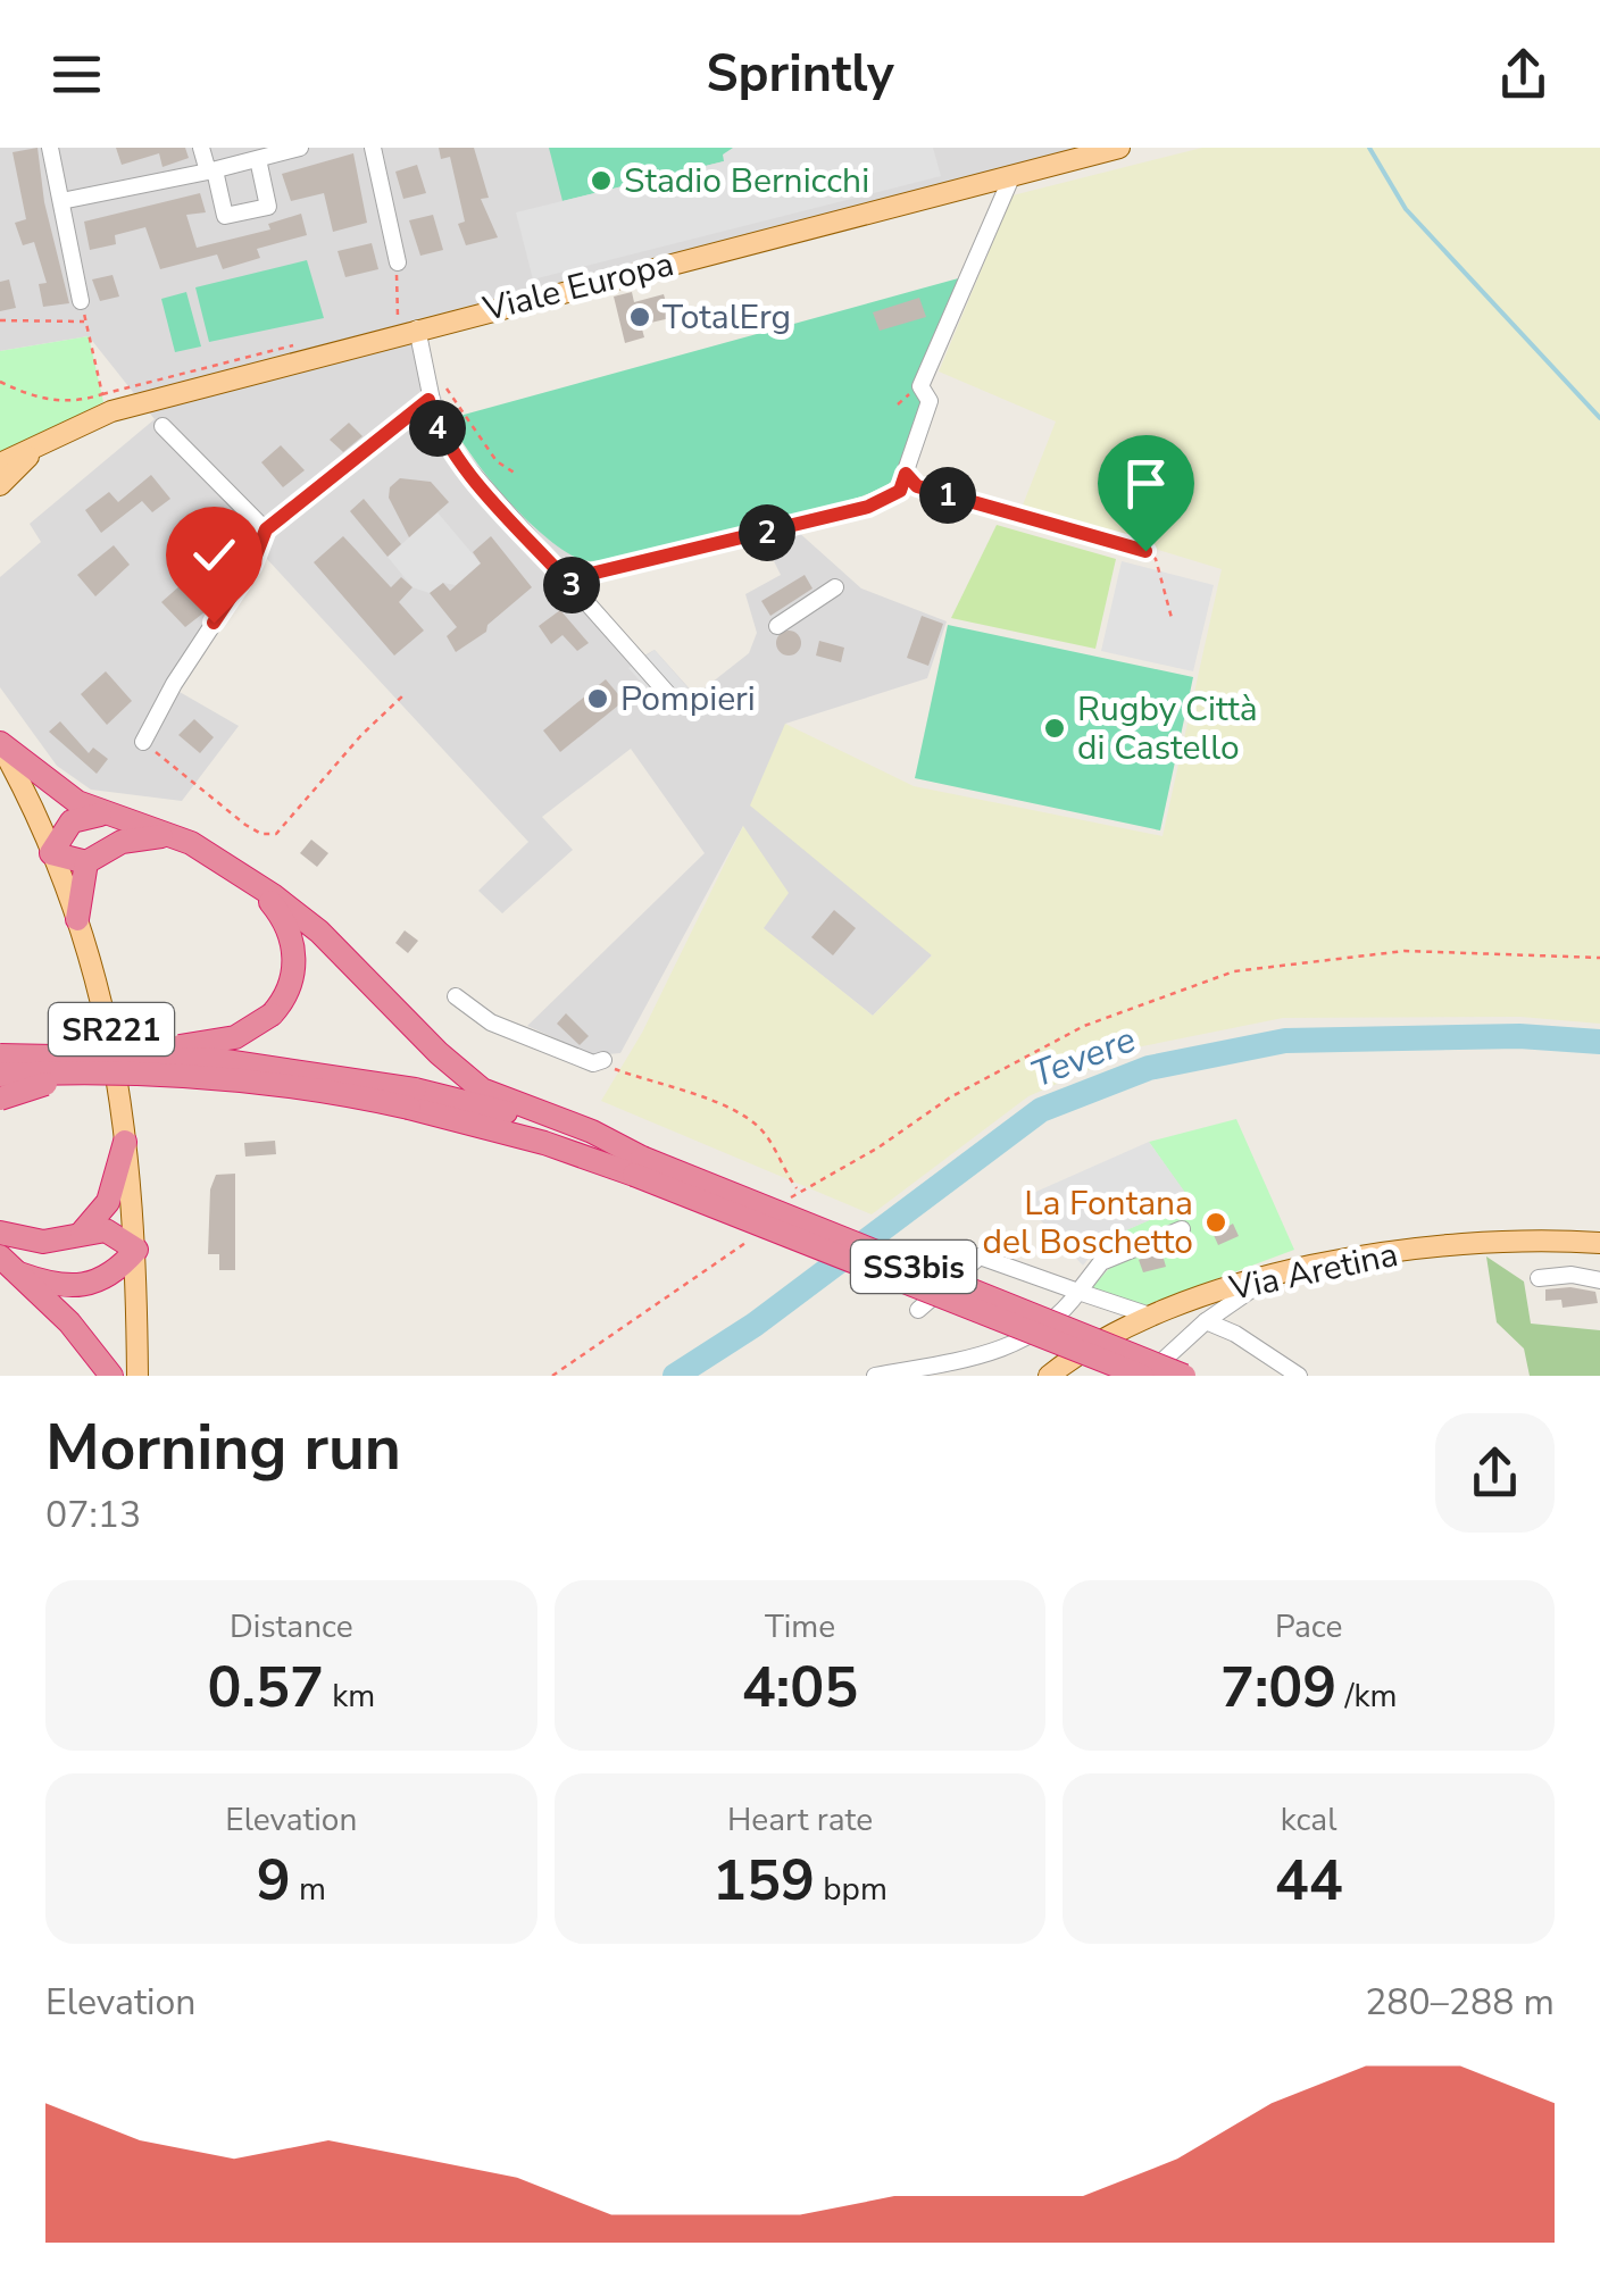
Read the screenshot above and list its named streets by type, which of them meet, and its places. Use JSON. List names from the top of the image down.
{
  "streets": {
    "highway": ["SS3bis"],
    "main road": ["Viale Europa", "SR221", "Via Aretina"]
  },
  "water": ["Tevere"],
  "places": [
    "Stadio Bernicchi",
    "TotalErg",
    "Pompieri",
    "Rugby Città di Castello",
    "La Fontana del Boschetto"
  ],
  "page": {
    "header": "Sprintly",
    "pins": [
      "4",
      "1",
      "2",
      "3"
    ],
    "heading": ["Morning run", "07:13"],
    "stats": [
      ["Distance", "0.57 km"],
      ["Time", "4:05"],
      ["Pace", "7:09 /km"],
      ["Elevation", "9 m"],
      ["Heart rate", "159 bpm"],
      ["kcal", "44"]
    ],
    "chart": ["Elevation", "280–288 m"]
  }
}
